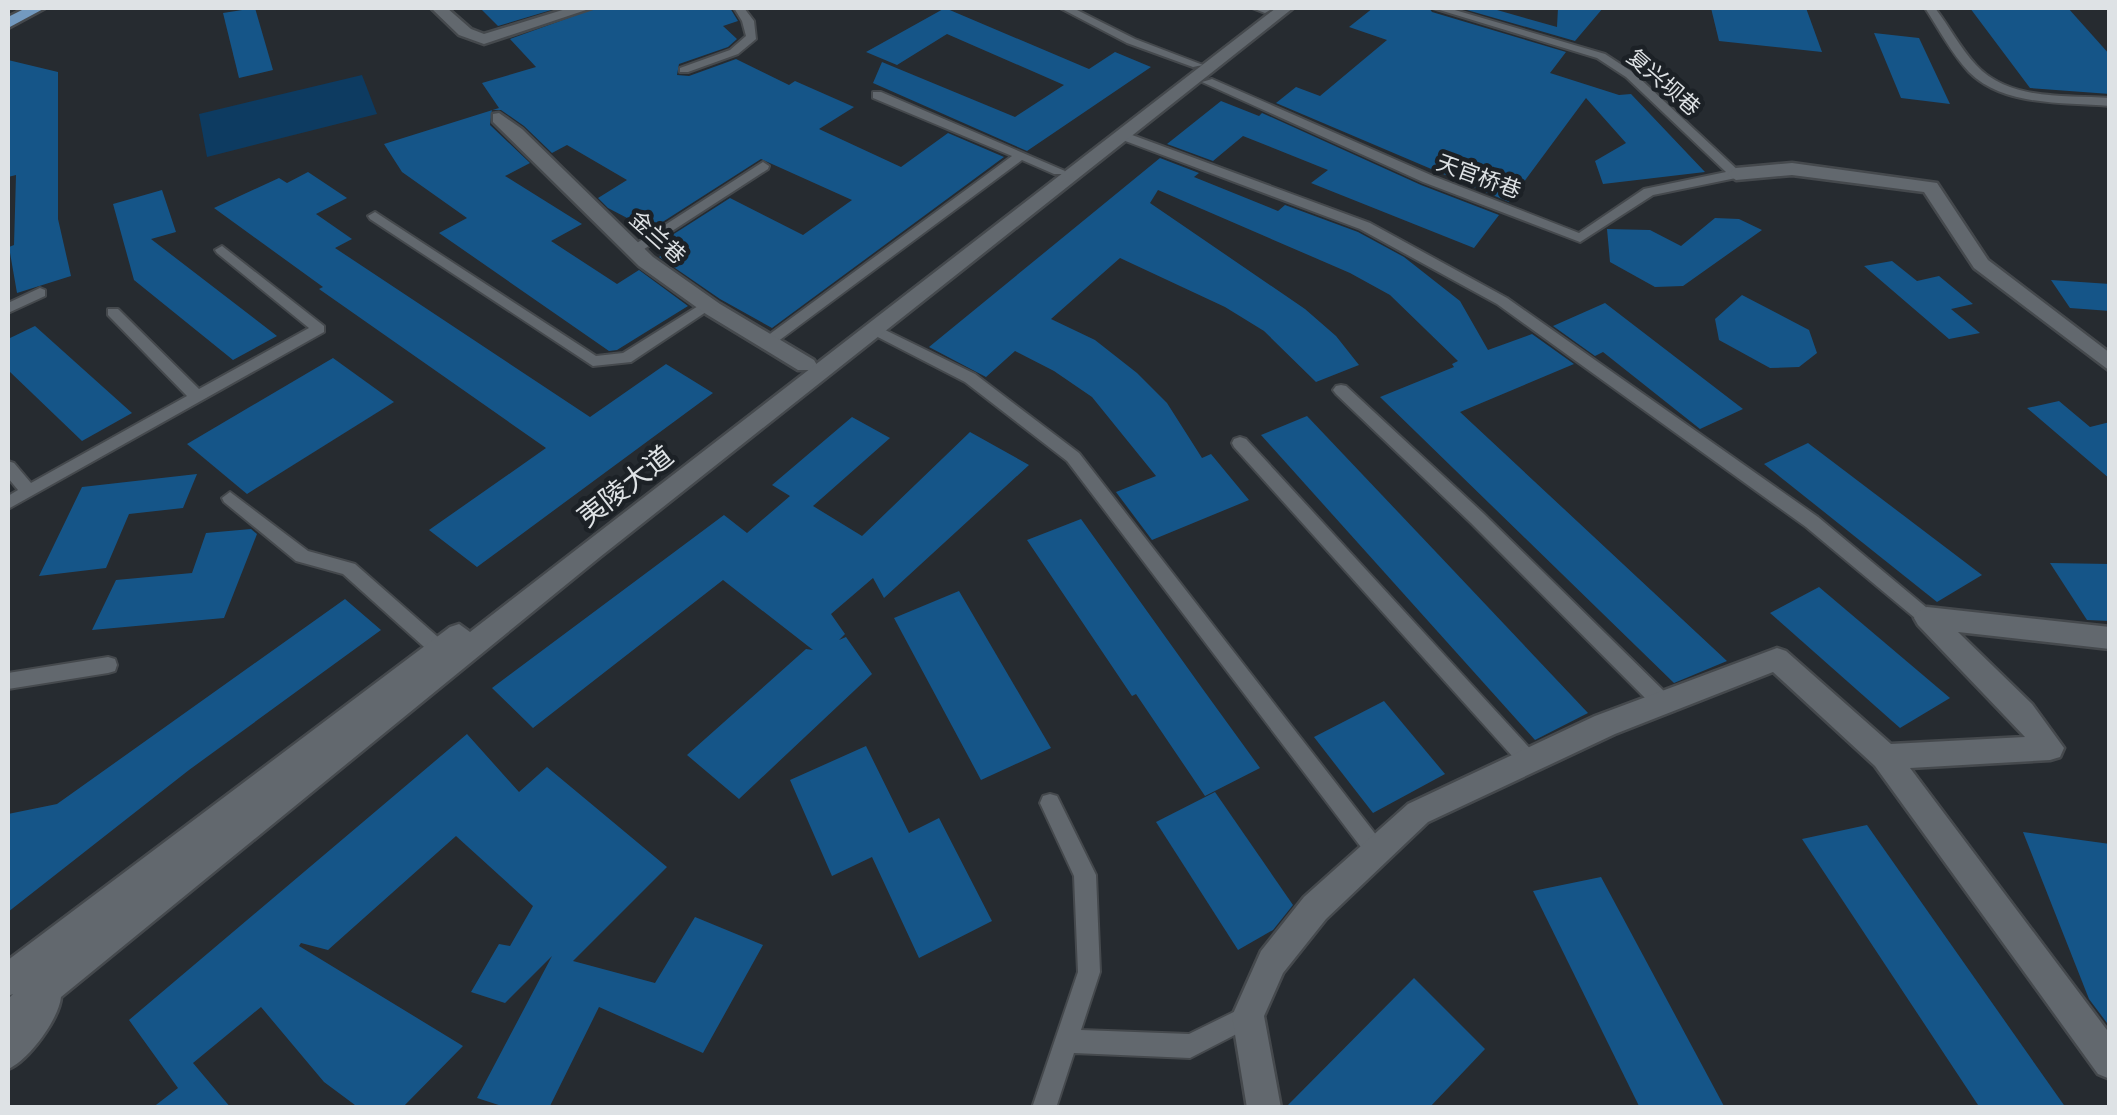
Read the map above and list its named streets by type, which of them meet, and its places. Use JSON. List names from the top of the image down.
{
  "streets": {
    "main road": ["金兰巷", "夷陵大道"],
    "lane": ["复兴坝巷", "天官桥巷"]
  },
  "crossings": [
    ["复兴坝巷", "天官桥巷"],
    ["天官桥巷", "夷陵大道"],
    ["金兰巷", "夷陵大道"]
  ]
}
